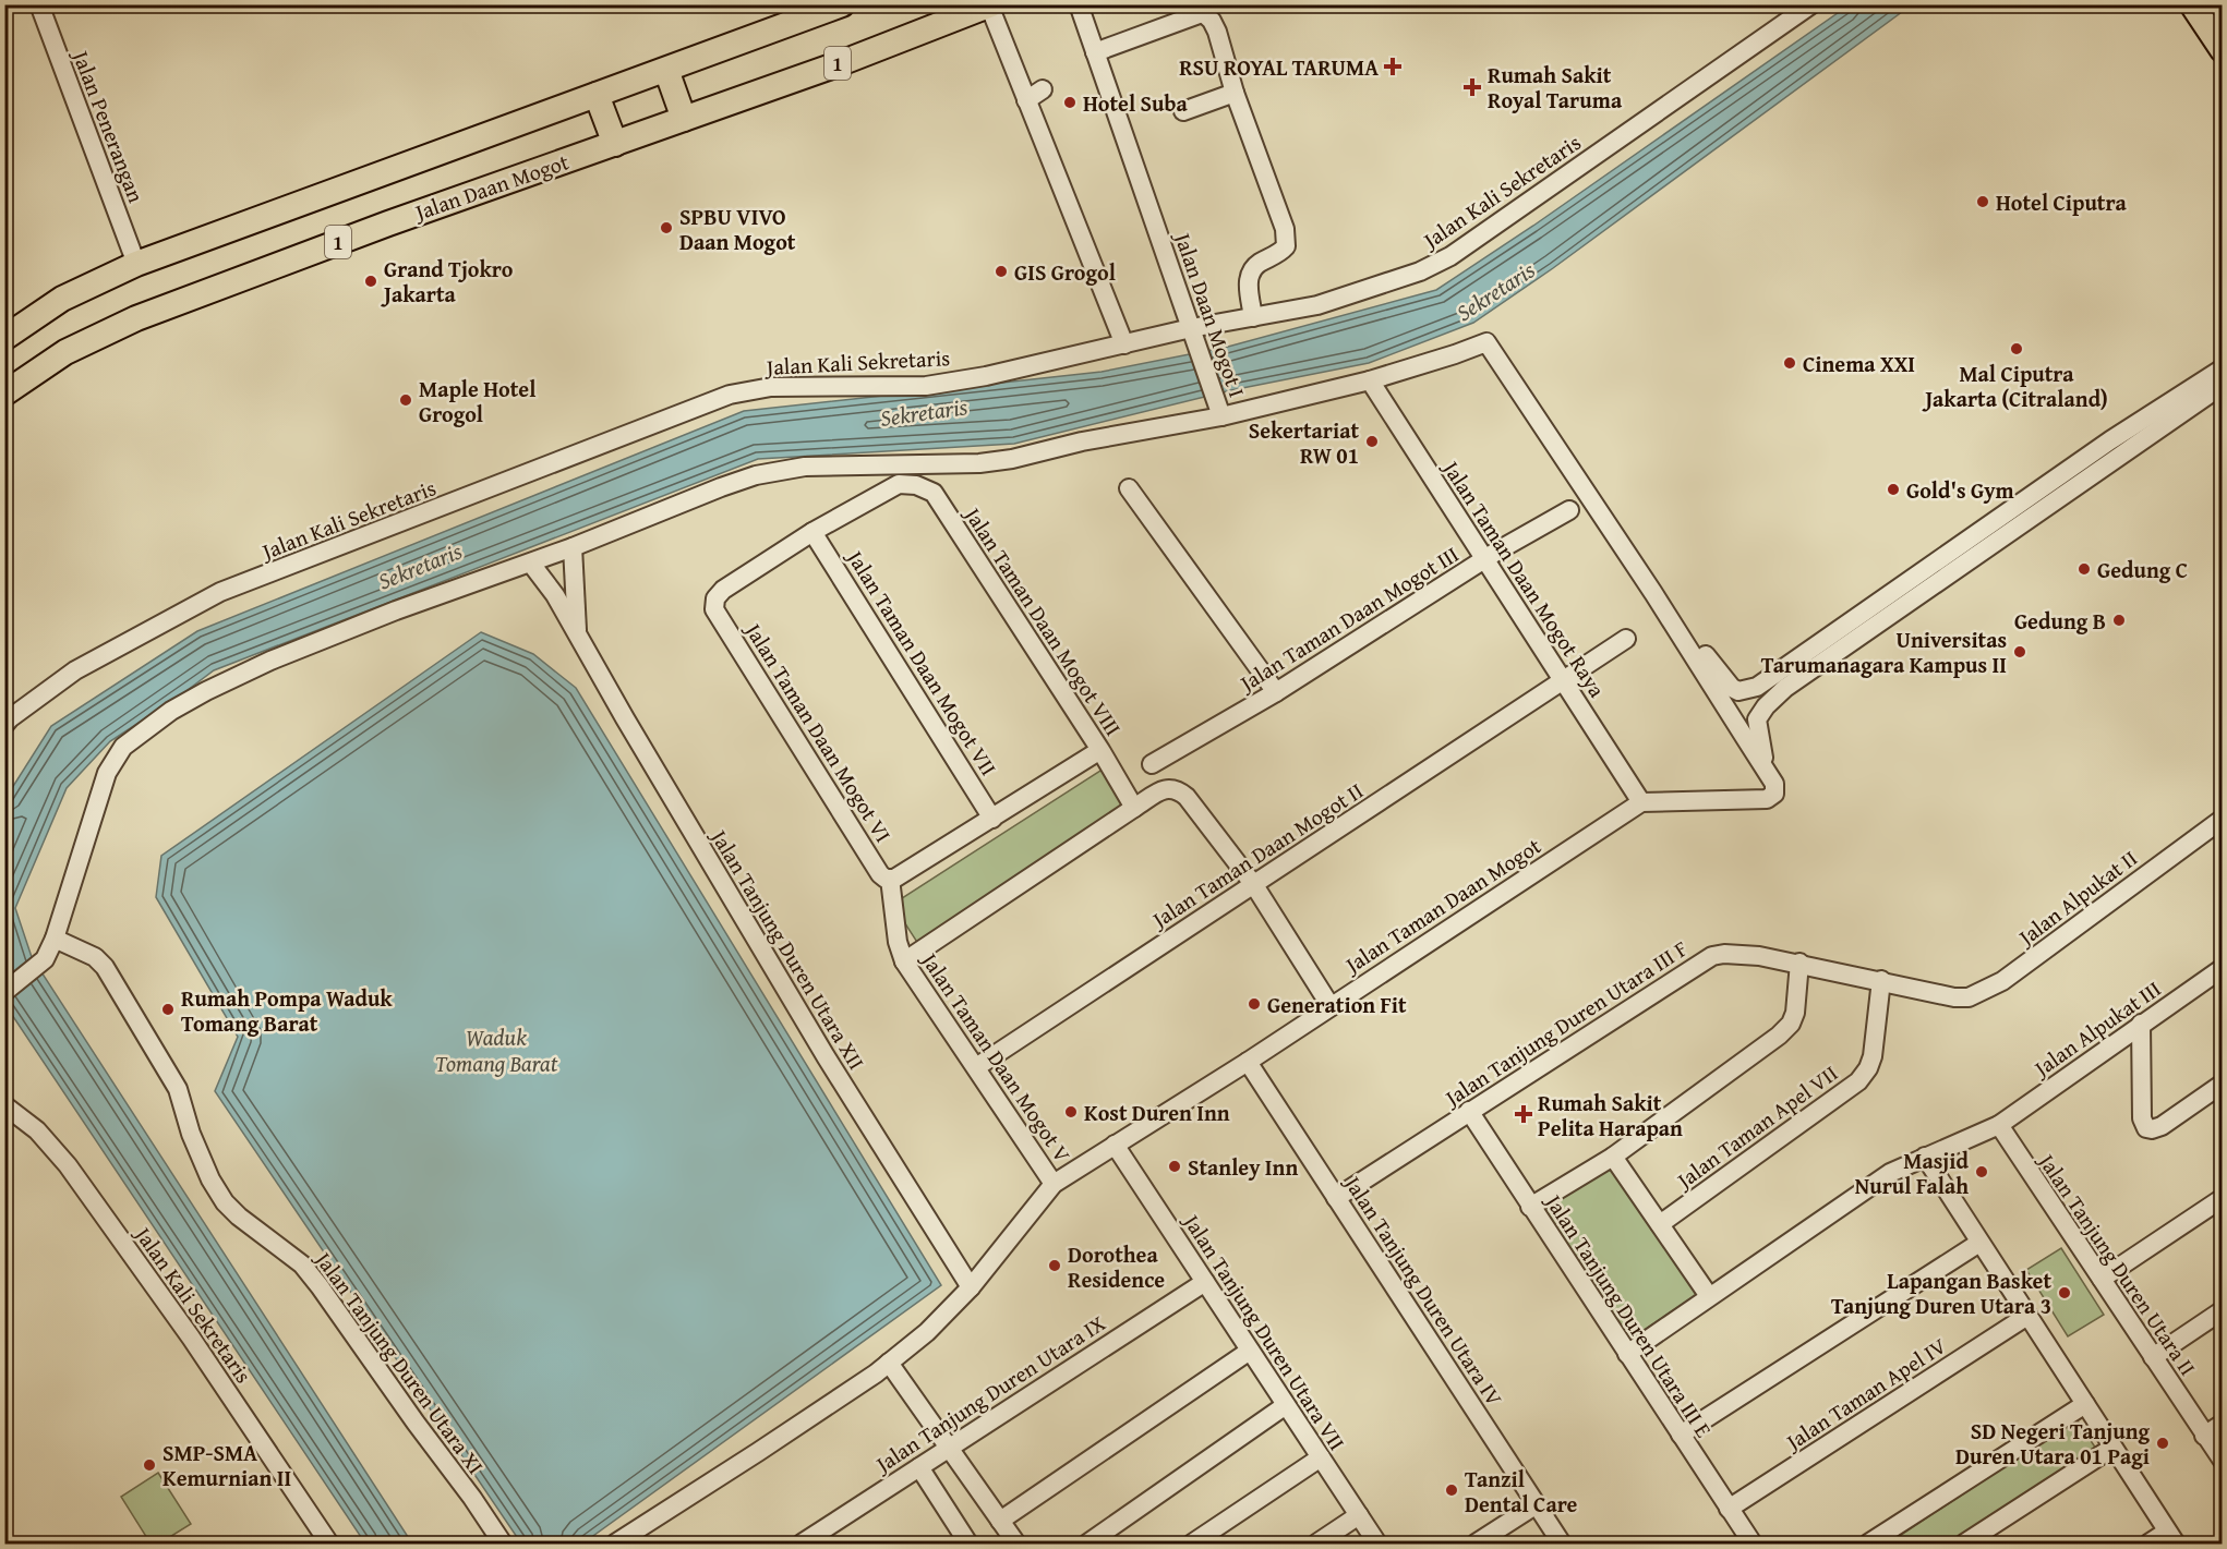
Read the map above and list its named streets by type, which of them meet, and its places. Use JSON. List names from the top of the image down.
{
  "streets": {
    "highway": ["1", "Jalan Daan Mogot"],
    "street": [
      "Jalan Penerangan",
      "Jalan Kali Sekretaris",
      "Jalan Daan Mogot I",
      "Jalan Taman Daan Mogot Raya",
      "Jalan Taman Daan Mogot III",
      "Jalan Taman Daan Mogot VIII",
      "Jalan Taman Daan Mogot VII",
      "Jalan Taman Daan Mogot VI",
      "Jalan Taman Daan Mogot II",
      "Jalan Alpukat II",
      "Jalan Taman Daan Mogot",
      "Jalan Tanjung Duren Utara XII",
      "Jalan Tanjung Duren Utara III F",
      "Jalan Alpukat III",
      "Jalan Taman Daan Mogot V",
      "Jalan Taman Apel VII",
      "Jalan Tanjung Duren Utara II",
      "Jalan Tanjung Duren Utara IV",
      "Jalan Tanjung Duren Utara III E",
      "Jalan Tanjung Duren Utara VII",
      "Jalan Tanjung Duren Utara XI",
      "Jalan Tanjung Duren Utara IX",
      "Jalan Taman Apel IV"
    ]
  },
  "crossings": [
    ["1", "Jalan Penerangan"],
    ["Jalan Kali Sekretaris", "Jalan Daan Mogot I"],
    ["Jalan Daan Mogot I", "Jalan Taman Daan Mogot Raya"],
    ["Jalan Taman Daan Mogot Raya", "Jalan Taman Daan Mogot III"],
    ["Jalan Taman Daan Mogot Raya", "Jalan Taman Daan Mogot II"],
    ["Jalan Taman Daan Mogot Raya", "Jalan Taman Daan Mogot"],
    ["Jalan Taman Daan Mogot VIII", "Jalan Taman Daan Mogot VII"],
    ["Jalan Taman Daan Mogot VIII", "Jalan Taman Daan Mogot VI"],
    ["Jalan Taman Daan Mogot VII", "Jalan Taman Daan Mogot VI"],
    ["Jalan Taman Daan Mogot VI", "Jalan Taman Daan Mogot V"],
    ["Jalan Taman Daan Mogot II", "Jalan Taman Daan Mogot V"],
    ["Jalan Alpukat II", "Jalan Tanjung Duren Utara III F"],
    ["Jalan Taman Daan Mogot", "Jalan Taman Daan Mogot V"],
    ["Jalan Taman Daan Mogot", "Jalan Tanjung Duren Utara IV"],
    ["Jalan Taman Daan Mogot", "Jalan Tanjung Duren Utara VII"],
    ["Jalan Tanjung Duren Utara III F", "Jalan Taman Apel VII"],
    ["Jalan Tanjung Duren Utara III F", "Jalan Tanjung Duren Utara IV"],
    ["Jalan Tanjung Duren Utara III F", "Jalan Tanjung Duren Utara III E"],
    ["Jalan Alpukat III", "Jalan Tanjung Duren Utara II"],
    ["Jalan Alpukat III", "Jalan Tanjung Duren Utara III E"],
    ["Jalan Tanjung Duren Utara III E", "Jalan Taman Apel IV"],
    ["Jalan Tanjung Duren Utara VII", "Jalan Tanjung Duren Utara IX"]
  ],
  "water": ["Sekretaris", "Waduk Tomang Barat"],
  "places": {
    "health": ["RSU ROYAL TARUMA", "Rumah Sakit Royal Taruma", "Rumah Sakit Pelita Harapan"],
    "other": [
      "Hotel Suba",
      "Hotel Ciputra",
      "SPBU VIVO Daan Mogot",
      "GIS Grogol",
      "Grand Tjokro Jakarta",
      "Mal Ciputra Jakarta (Citraland)",
      "Cinema XXI",
      "Maple Hotel Grogol",
      "Sekertariat RW 01",
      "Gold's Gym",
      "Gedung C",
      "Gedung B",
      "Universitas Tarumanagara Kampus II",
      "Generation Fit",
      "Rumah Pompa Waduk Tomang Barat",
      "Kost Duren Inn",
      "Stanley Inn",
      "Masjid Nurul Falah",
      "Dorothea Residence",
      "Lapangan Basket Tanjung Duren Utara 3",
      "SD Negeri Tanjung Duren Utara 01 Pagi",
      "SMP-SMA Kemurnian II",
      "Tanzil Dental Care"
    ]
  }
}
